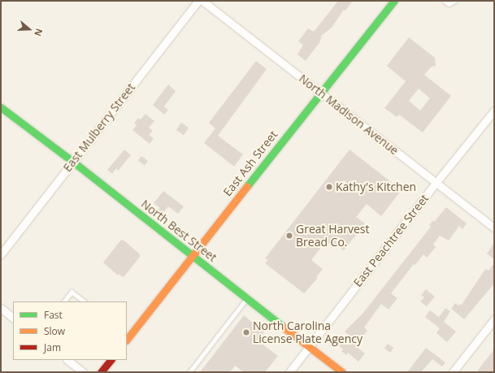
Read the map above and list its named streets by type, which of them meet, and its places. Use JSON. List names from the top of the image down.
{
  "streets": {
    "main road": ["East Ash Street", "North Best Street"],
    "street": ["North Madison Avenue", "East Mulberry Street", "East Peachtree Street"]
  },
  "crossings": [
    ["North Madison Avenue", "East Ash Street"],
    ["North Madison Avenue", "East Peachtree Street"],
    ["East Mulberry Street", "North Best Street"],
    ["East Ash Street", "North Best Street"],
    ["North Best Street", "East Peachtree Street"]
  ],
  "places": ["Kathy's Kitchen", "Great Harvest Bread Co.", "North Carolina License Plate Agency"],
  "legend": ["Fast", "Slow", "Jam"],
  "north": "right"
}
